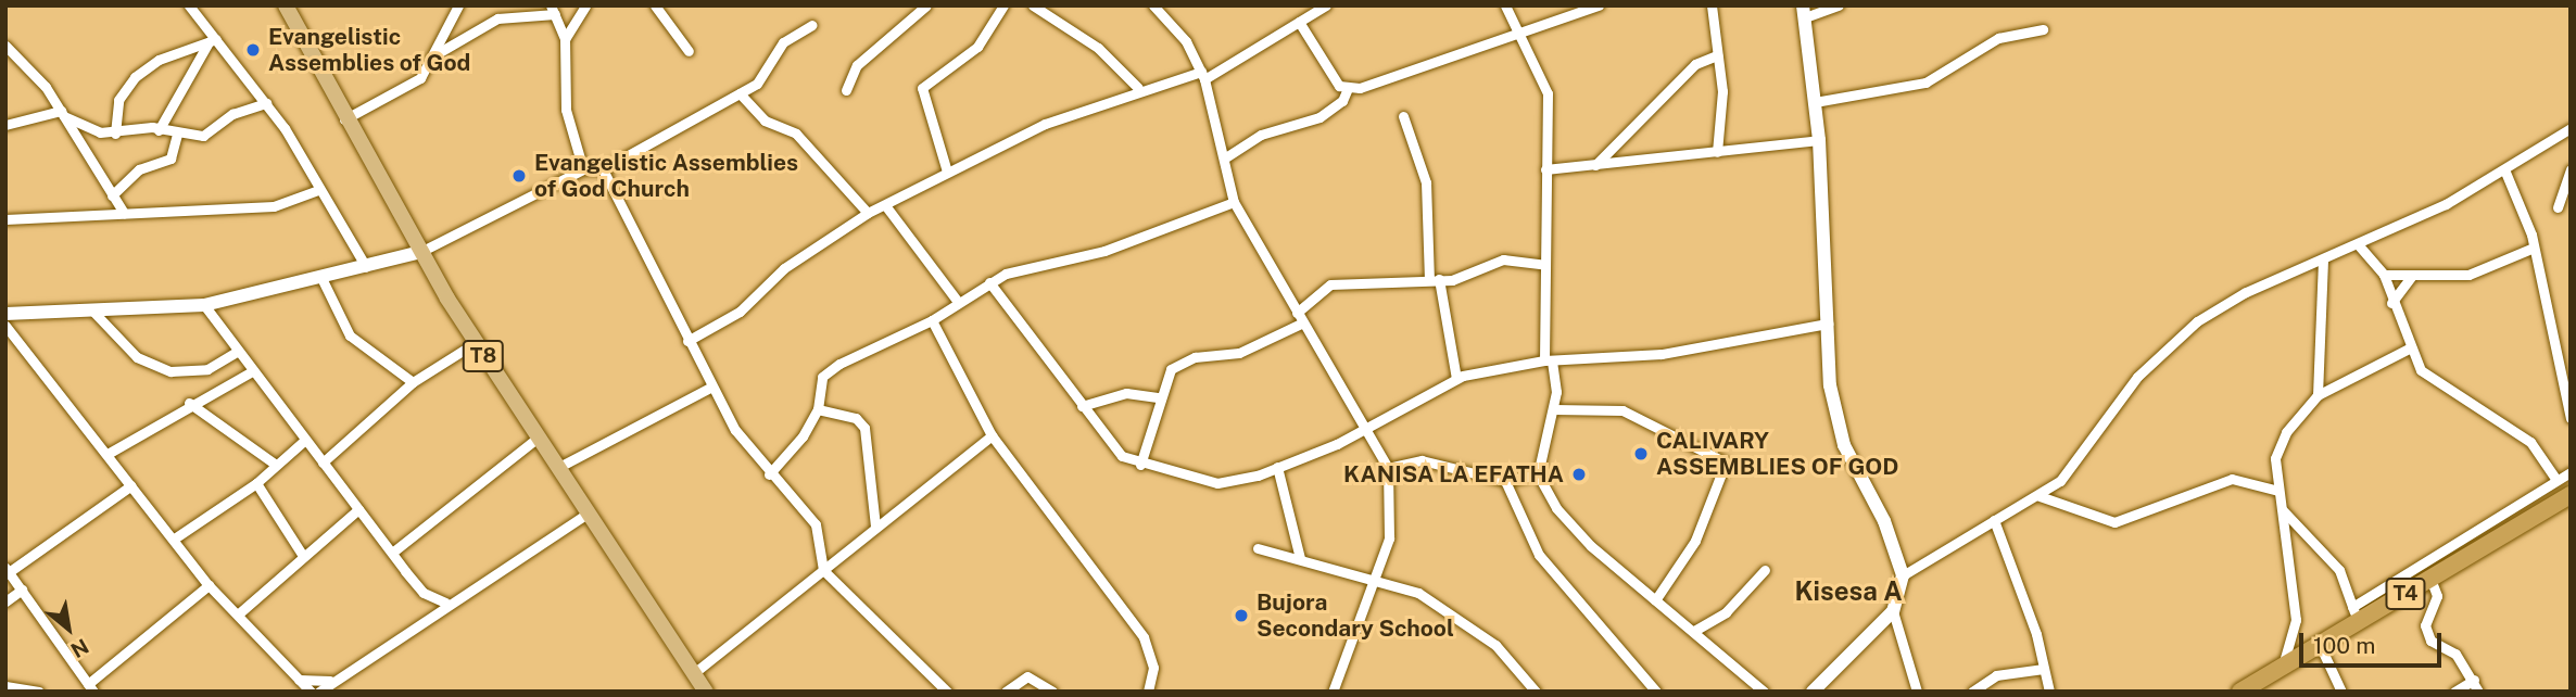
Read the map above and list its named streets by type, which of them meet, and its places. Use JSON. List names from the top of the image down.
{
  "streets": {
    "highway": ["T4"],
    "main road": ["T8"]
  },
  "districts": ["Kisesa A"],
  "places": [
    "Evangelistic Assemblies of God",
    "Evangelistic Assemblies of God Church",
    "CALIVARY ASSEMBLIES OF GOD",
    "KANISA LA EFATHA",
    "Bujora Secondary School"
  ],
  "scale_bar": "100 m",
  "north": "bottom right"
}
